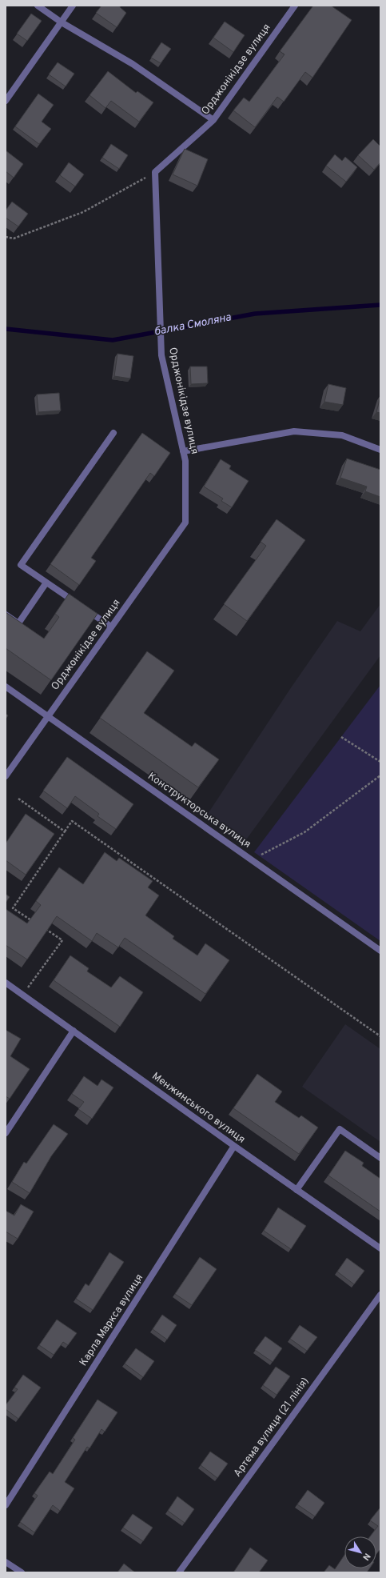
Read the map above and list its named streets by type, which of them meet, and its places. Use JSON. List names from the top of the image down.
{
  "streets": {
    "street": [
      "Орджонікідзе вулиця",
      "Конструкторська вулиця",
      "Менжинського вулиця",
      "Карла Маркса вулиця",
      "Артема вулиця (21 лiнiя)"
    ]
  },
  "crossings": [
    ["Орджонікідзе вулиця", "Конструкторська вулиця"],
    ["Менжинського вулиця", "Карла Маркса вулиця"]
  ],
  "water": ["балка Смоляна"],
  "north": "bottom right"
}
